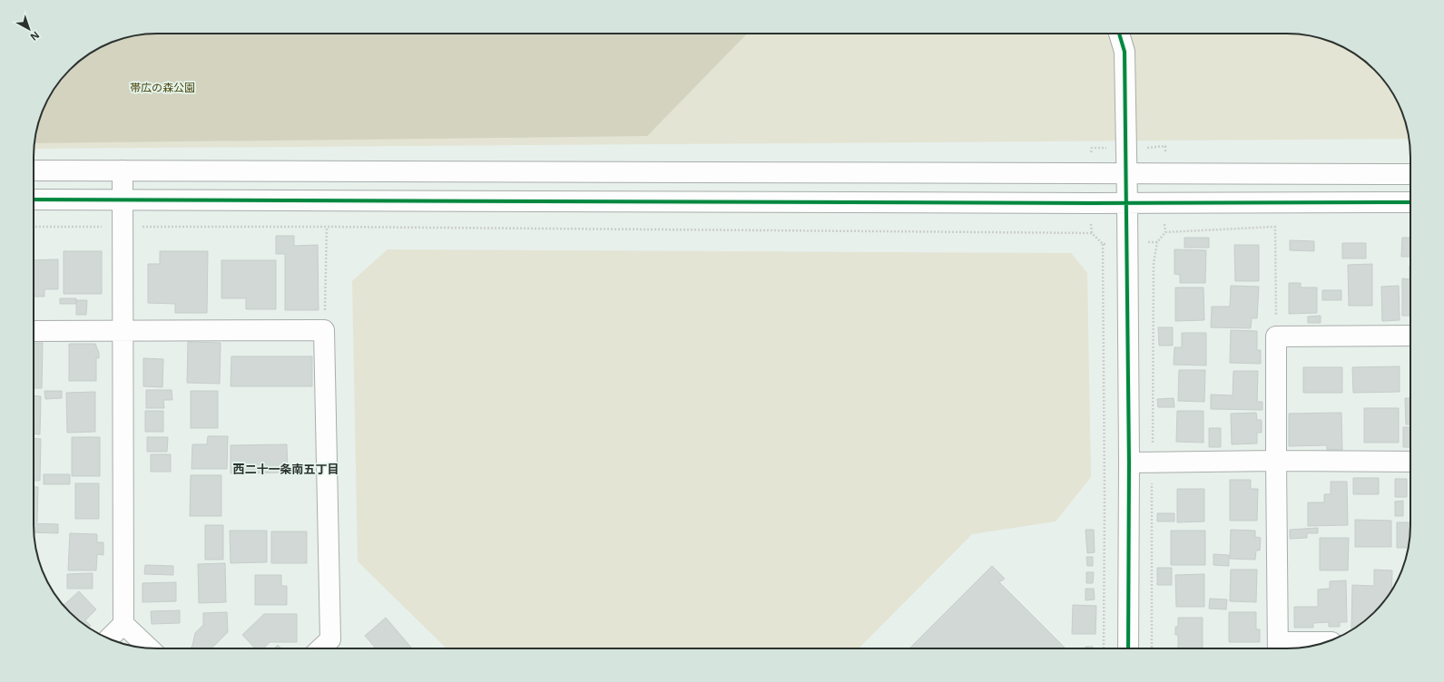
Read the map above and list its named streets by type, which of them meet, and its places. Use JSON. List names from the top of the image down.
{
  "districts": ["西二十一条南五丁目"],
  "parks": ["帯広の森公園"],
  "north": "bottom right"
}
